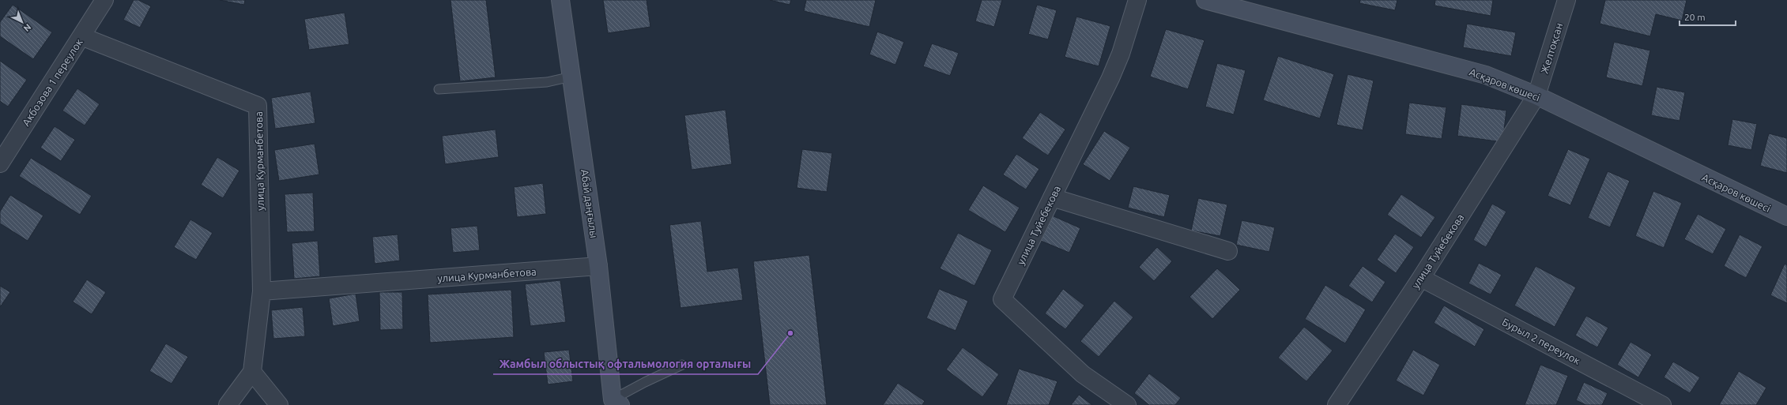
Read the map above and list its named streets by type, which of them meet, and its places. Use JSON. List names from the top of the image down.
{
  "streets": {
    "main road": ["Асқаров көшесі", "Абай даңғылы"],
    "street": [
      "Желтоқсан",
      "Акбозова 1 переулок",
      "улица Курманбетова",
      "улица Туйебекова",
      "Бурыл 2 переулок"
    ]
  },
  "crossings": [
    ["Желтоқсан", "Асқаров көшесі"],
    ["Желтоқсан", "улица Туйебекова"],
    ["Акбозова 1 переулок", "улица Курманбетова"],
    ["Асқаров көшесі", "улица Туйебекова"],
    ["улица Курманбетова", "Абай даңғылы"],
    ["улица Туйебекова", "Бурыл 2 переулок"]
  ],
  "places": ["Жамбыл облыстық офтальмология орталығы"],
  "scale_bar": "20 m",
  "north": "bottom right"
}
